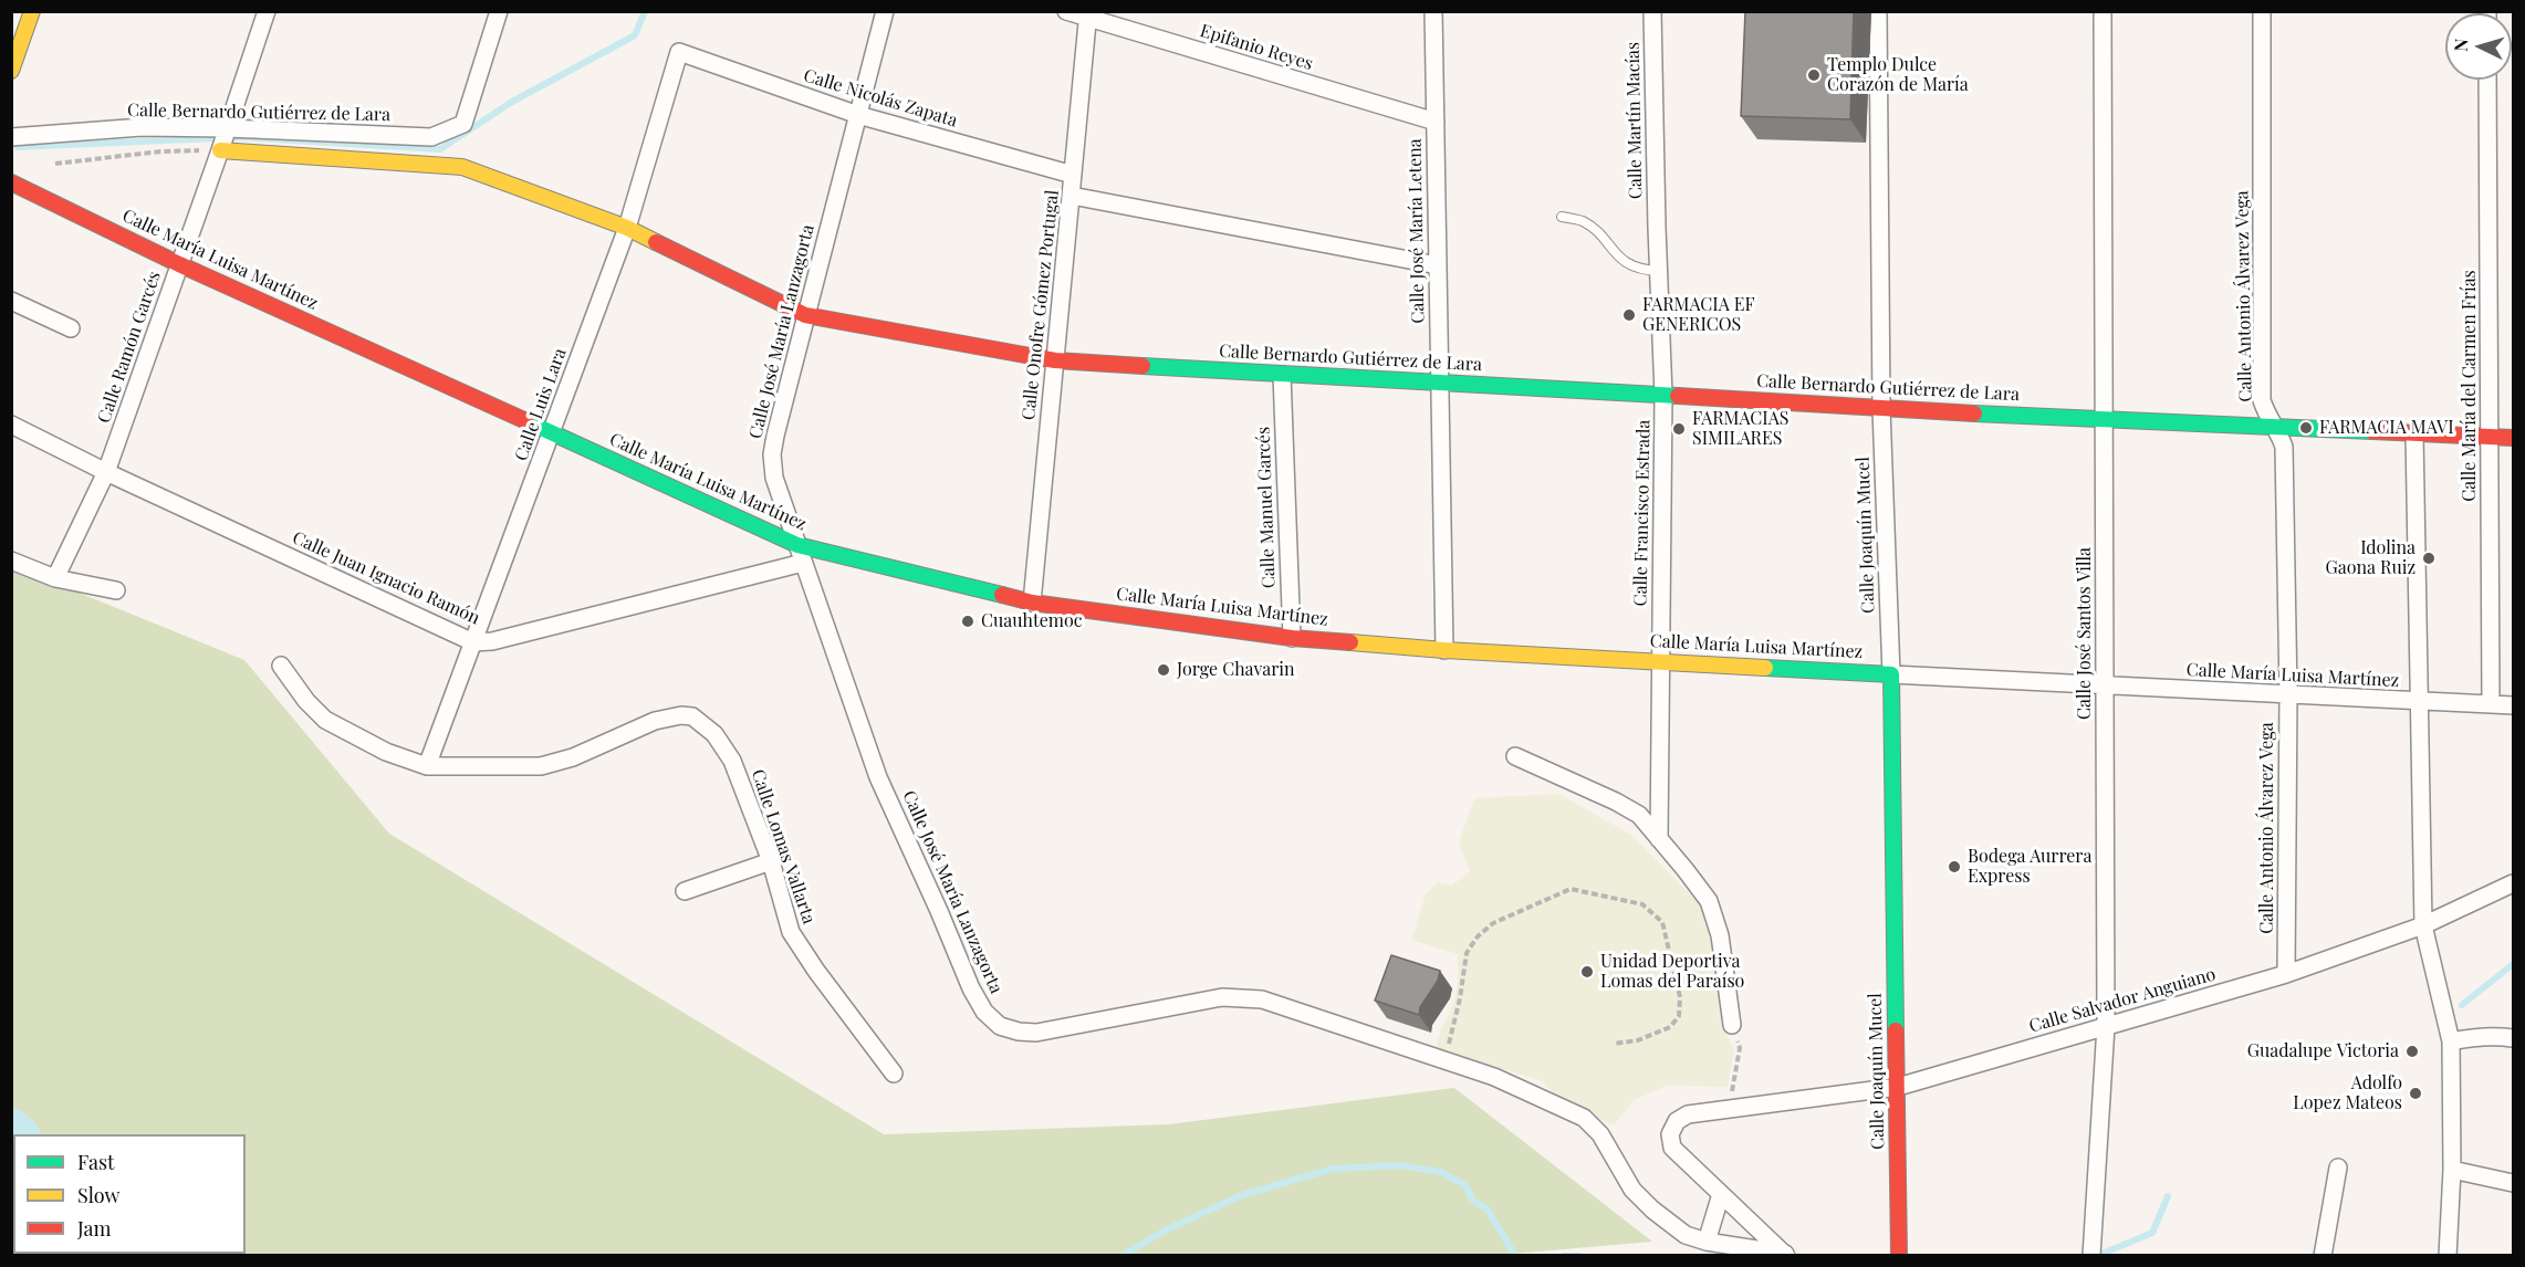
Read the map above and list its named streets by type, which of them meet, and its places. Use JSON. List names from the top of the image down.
{
  "streets": {
    "street": [
      "Epifanio Reyes",
      "Calle Nicolás Zapata",
      "Calle Bernardo Gutiérrez de Lara",
      "Calle Martín Macías",
      "Calle José María Letena",
      "Calle María Luisa Martínez",
      "Calle Antonio Álvarez Vega",
      "Calle Onofre Gómez Portugal",
      "Calle José María Lanzagorta",
      "Calle Ramón Garcés",
      "Calle María del Carmen Frías",
      "Calle Luis Lara",
      "Calle Manuel Garcés",
      "Calle Francisco Estrada",
      "Calle Joaquín Mucel",
      "Calle Juan Ignacio Ramón",
      "Calle José Santos Villa",
      "Calle Lomas Vallarta",
      "Calle Salvador Anguiano"
    ]
  },
  "crossings": [
    ["Epifanio Reyes", "Calle José María Letena"],
    ["Epifanio Reyes", "Calle Onofre Gómez Portugal"],
    ["Calle Nicolás Zapata", "Calle Onofre Gómez Portugal"],
    ["Calle Nicolás Zapata", "Calle José María Lanzagorta"],
    ["Calle Nicolás Zapata", "Calle Luis Lara"],
    ["Calle Bernardo Gutiérrez de Lara", "Calle José María Letena"],
    ["Calle Bernardo Gutiérrez de Lara", "Calle Antonio Álvarez Vega"],
    ["Calle Bernardo Gutiérrez de Lara", "Calle Onofre Gómez Portugal"],
    ["Calle Bernardo Gutiérrez de Lara", "Calle José María Lanzagorta"],
    ["Calle Bernardo Gutiérrez de Lara", "Calle Ramón Garcés"],
    ["Calle Bernardo Gutiérrez de Lara", "Calle María del Carmen Frías"],
    ["Calle Bernardo Gutiérrez de Lara", "Calle Luis Lara"],
    ["Calle Bernardo Gutiérrez de Lara", "Calle Manuel Garcés"],
    ["Calle Bernardo Gutiérrez de Lara", "Calle Francisco Estrada"],
    ["Calle Bernardo Gutiérrez de Lara", "Calle Joaquín Mucel"],
    ["Calle Bernardo Gutiérrez de Lara", "Calle José Santos Villa"],
    ["Calle Martín Macías", "Calle Francisco Estrada"],
    ["Calle José María Letena", "Calle María Luisa Martínez"],
    ["Calle María Luisa Martínez", "Calle Antonio Álvarez Vega"],
    ["Calle María Luisa Martínez", "Calle Onofre Gómez Portugal"],
    ["Calle María Luisa Martínez", "Calle José María Lanzagorta"],
    ["Calle María Luisa Martínez", "Calle Ramón Garcés"],
    ["Calle María Luisa Martínez", "Calle María del Carmen Frías"],
    ["Calle María Luisa Martínez", "Calle Luis Lara"],
    ["Calle María Luisa Martínez", "Calle Manuel Garcés"],
    ["Calle María Luisa Martínez", "Calle Francisco Estrada"],
    ["Calle María Luisa Martínez", "Calle Joaquín Mucel"],
    ["Calle María Luisa Martínez", "Calle José Santos Villa"],
    ["Calle Antonio Álvarez Vega", "Calle Salvador Anguiano"],
    ["Calle José María Lanzagorta", "Calle Juan Ignacio Ramón"],
    ["Calle Ramón Garcés", "Calle Juan Ignacio Ramón"],
    ["Calle Luis Lara", "Calle Juan Ignacio Ramón"],
    ["Calle Luis Lara", "Calle Lomas Vallarta"],
    ["Calle Joaquín Mucel", "Calle Salvador Anguiano"],
    ["Calle José Santos Villa", "Calle Salvador Anguiano"]
  ],
  "places": [
    "Templo Dulce Corazón de María",
    "FARMACIA EF GENERICOS",
    "FARMACIA MAVI",
    "FARMACIAS SIMILARES",
    "Idolina Gaona Ruiz",
    "Cuauhtemoc",
    "Jorge Chavarin",
    "Bodega Aurrera Express",
    "Unidad Deportiva Lomas del Paraíso",
    "Guadalupe Victoria",
    "Adolfo Lopez Mateos"
  ],
  "legend": ["Fast", "Slow", "Jam"],
  "north": "left"
}
